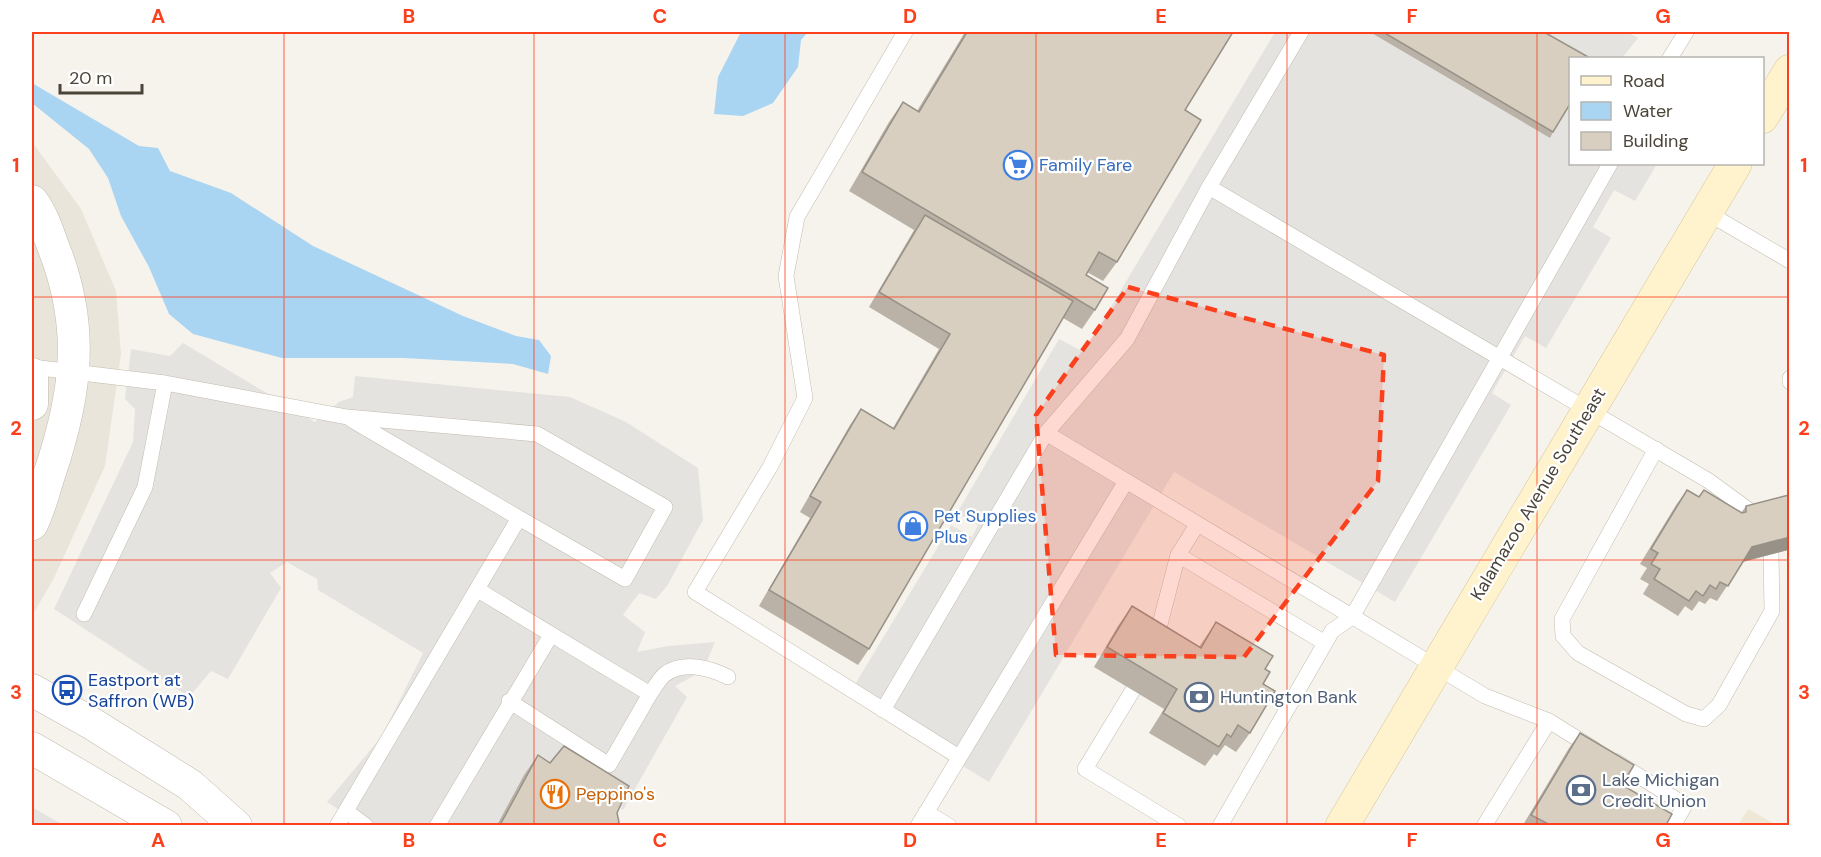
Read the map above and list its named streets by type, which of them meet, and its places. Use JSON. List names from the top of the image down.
{
  "streets": {
    "main road": ["Kalamazoo Avenue Southeast"]
  },
  "places": {
    "supermarket": ["Family Fare"],
    "shop": ["Pet Supplies Plus"],
    "bus stop": ["Eastport at Saffron (WB)"],
    "bank": ["Huntington Bank", "Lake Michigan Credit Union"],
    "restaurant": ["Peppino's"]
  },
  "legend": ["Road", "Water", "Building"],
  "scale_bar": "20 m",
  "grid": {
    "columns": [
      "A",
      "B",
      "C",
      "D",
      "E",
      "F",
      "G"
    ],
    "rows": ["1", "2", "3"]
  }
}
